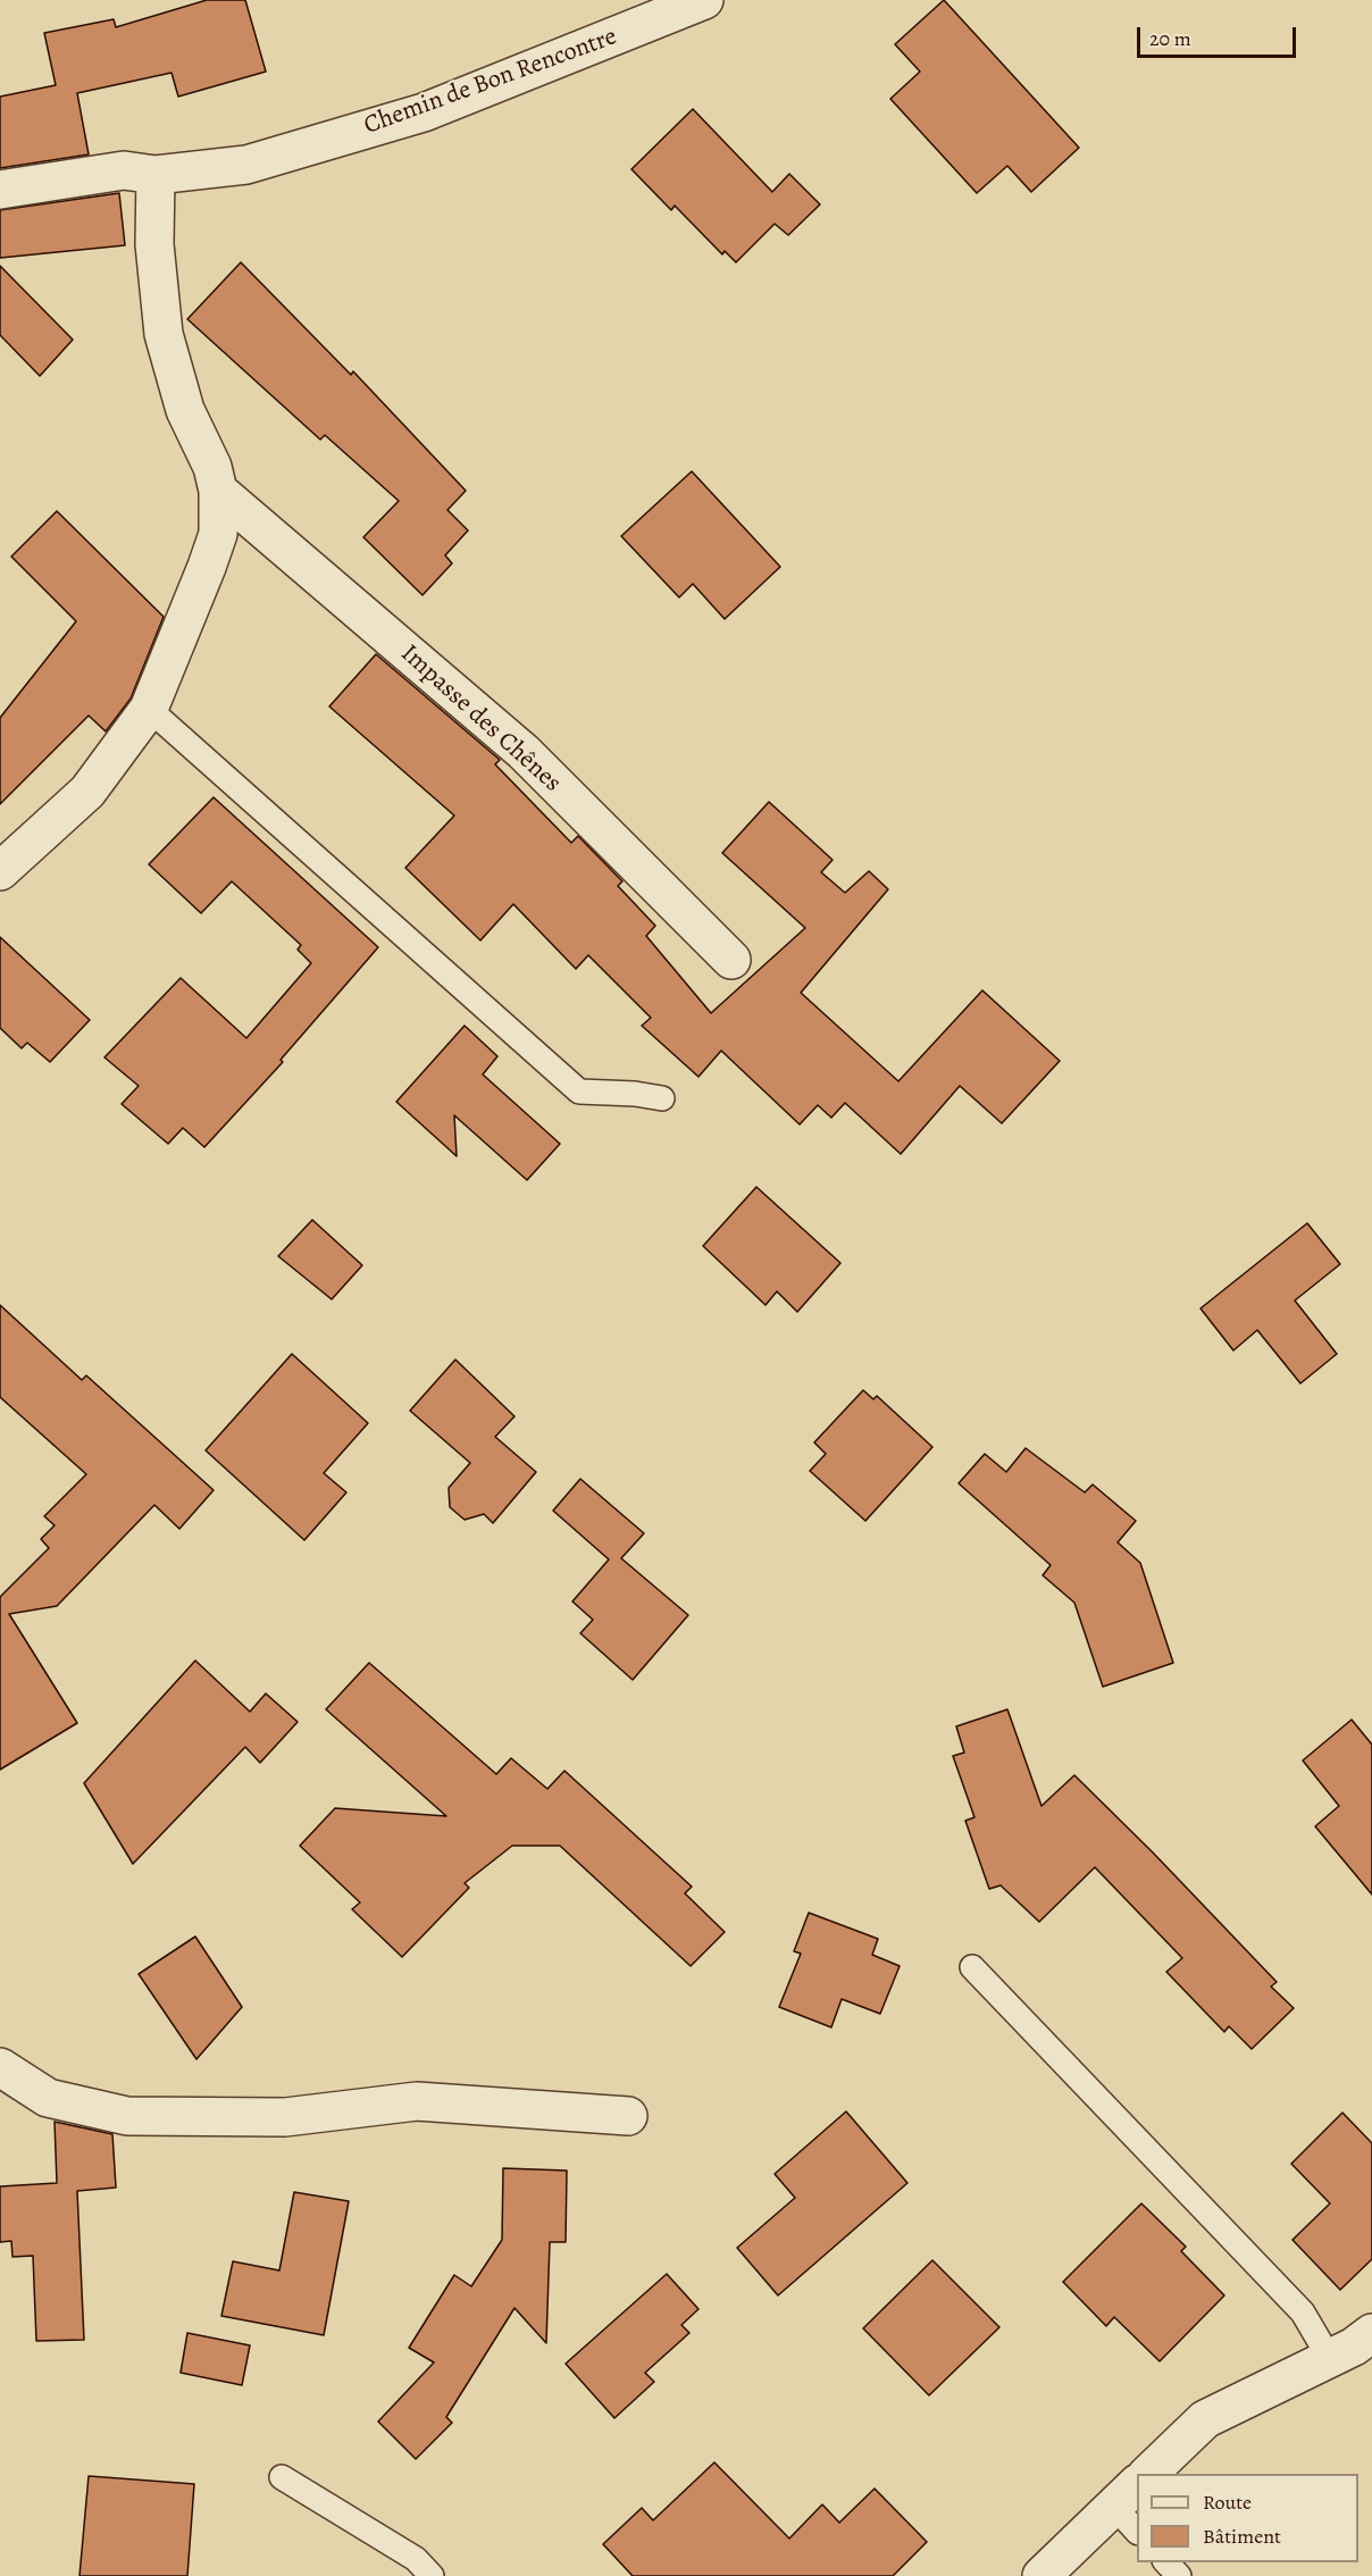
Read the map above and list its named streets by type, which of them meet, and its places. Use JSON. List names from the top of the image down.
{
  "streets": {
    "street": ["Chemin de Bon Rencontre", "Impasse des Chênes"]
  },
  "legend": ["Route", "Bâtiment"],
  "scale_bar": "20 m"
}
